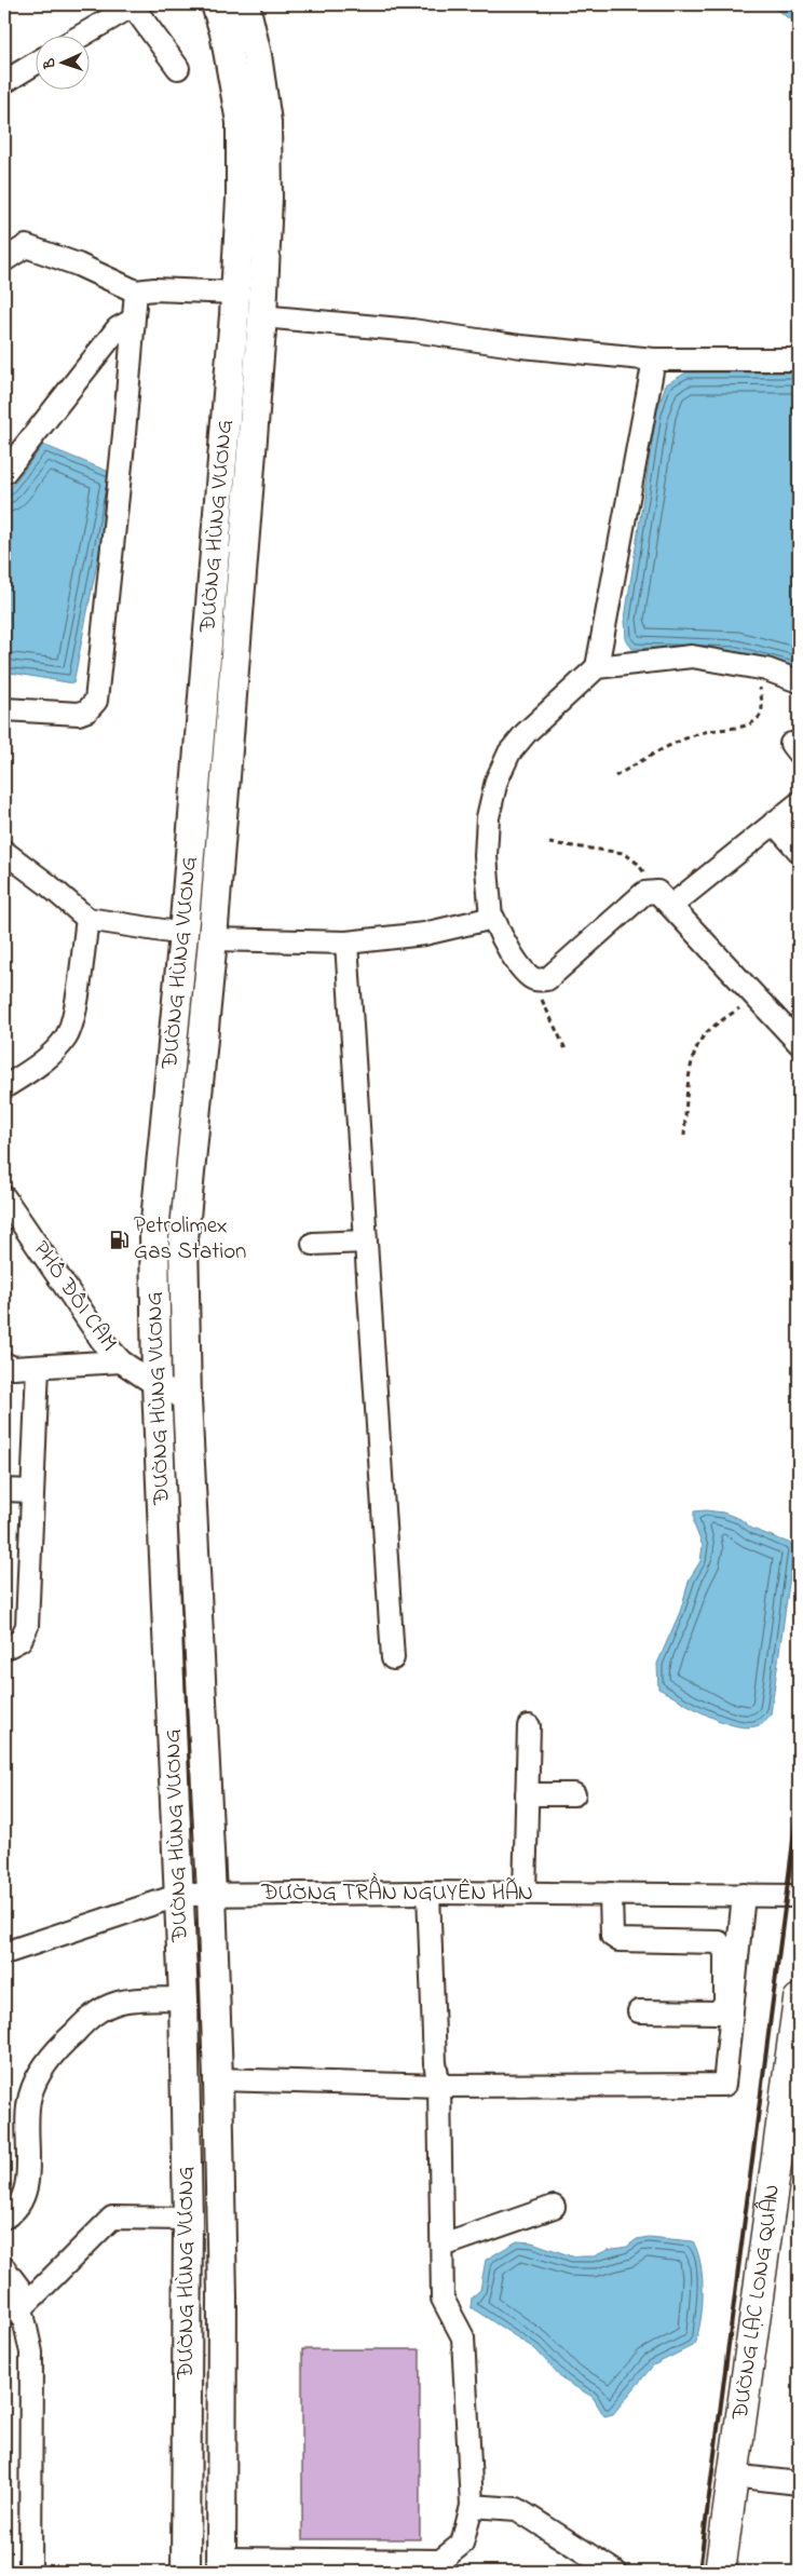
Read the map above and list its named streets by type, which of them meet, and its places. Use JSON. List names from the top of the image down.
{
  "streets": {
    "highway": ["ĐƯỜNG LẠC LONG QUÂN"],
    "main road": ["ĐƯỜNG HÙNG VƯƠNG"],
    "street": ["PHỐ ĐỒI CAM", "ĐƯỜNG TRẦN NGUYÊN HÃN"]
  },
  "crossings": [
    ["ĐƯỜNG HÙNG VƯƠNG", "PHỐ ĐỒI CAM"],
    ["ĐƯỜNG HÙNG VƯƠNG", "ĐƯỜNG TRẦN NGUYÊN HÃN"]
  ],
  "places": {
    "fuel station": ["Petrolimex Gas Station"]
  },
  "north": "left"
}
